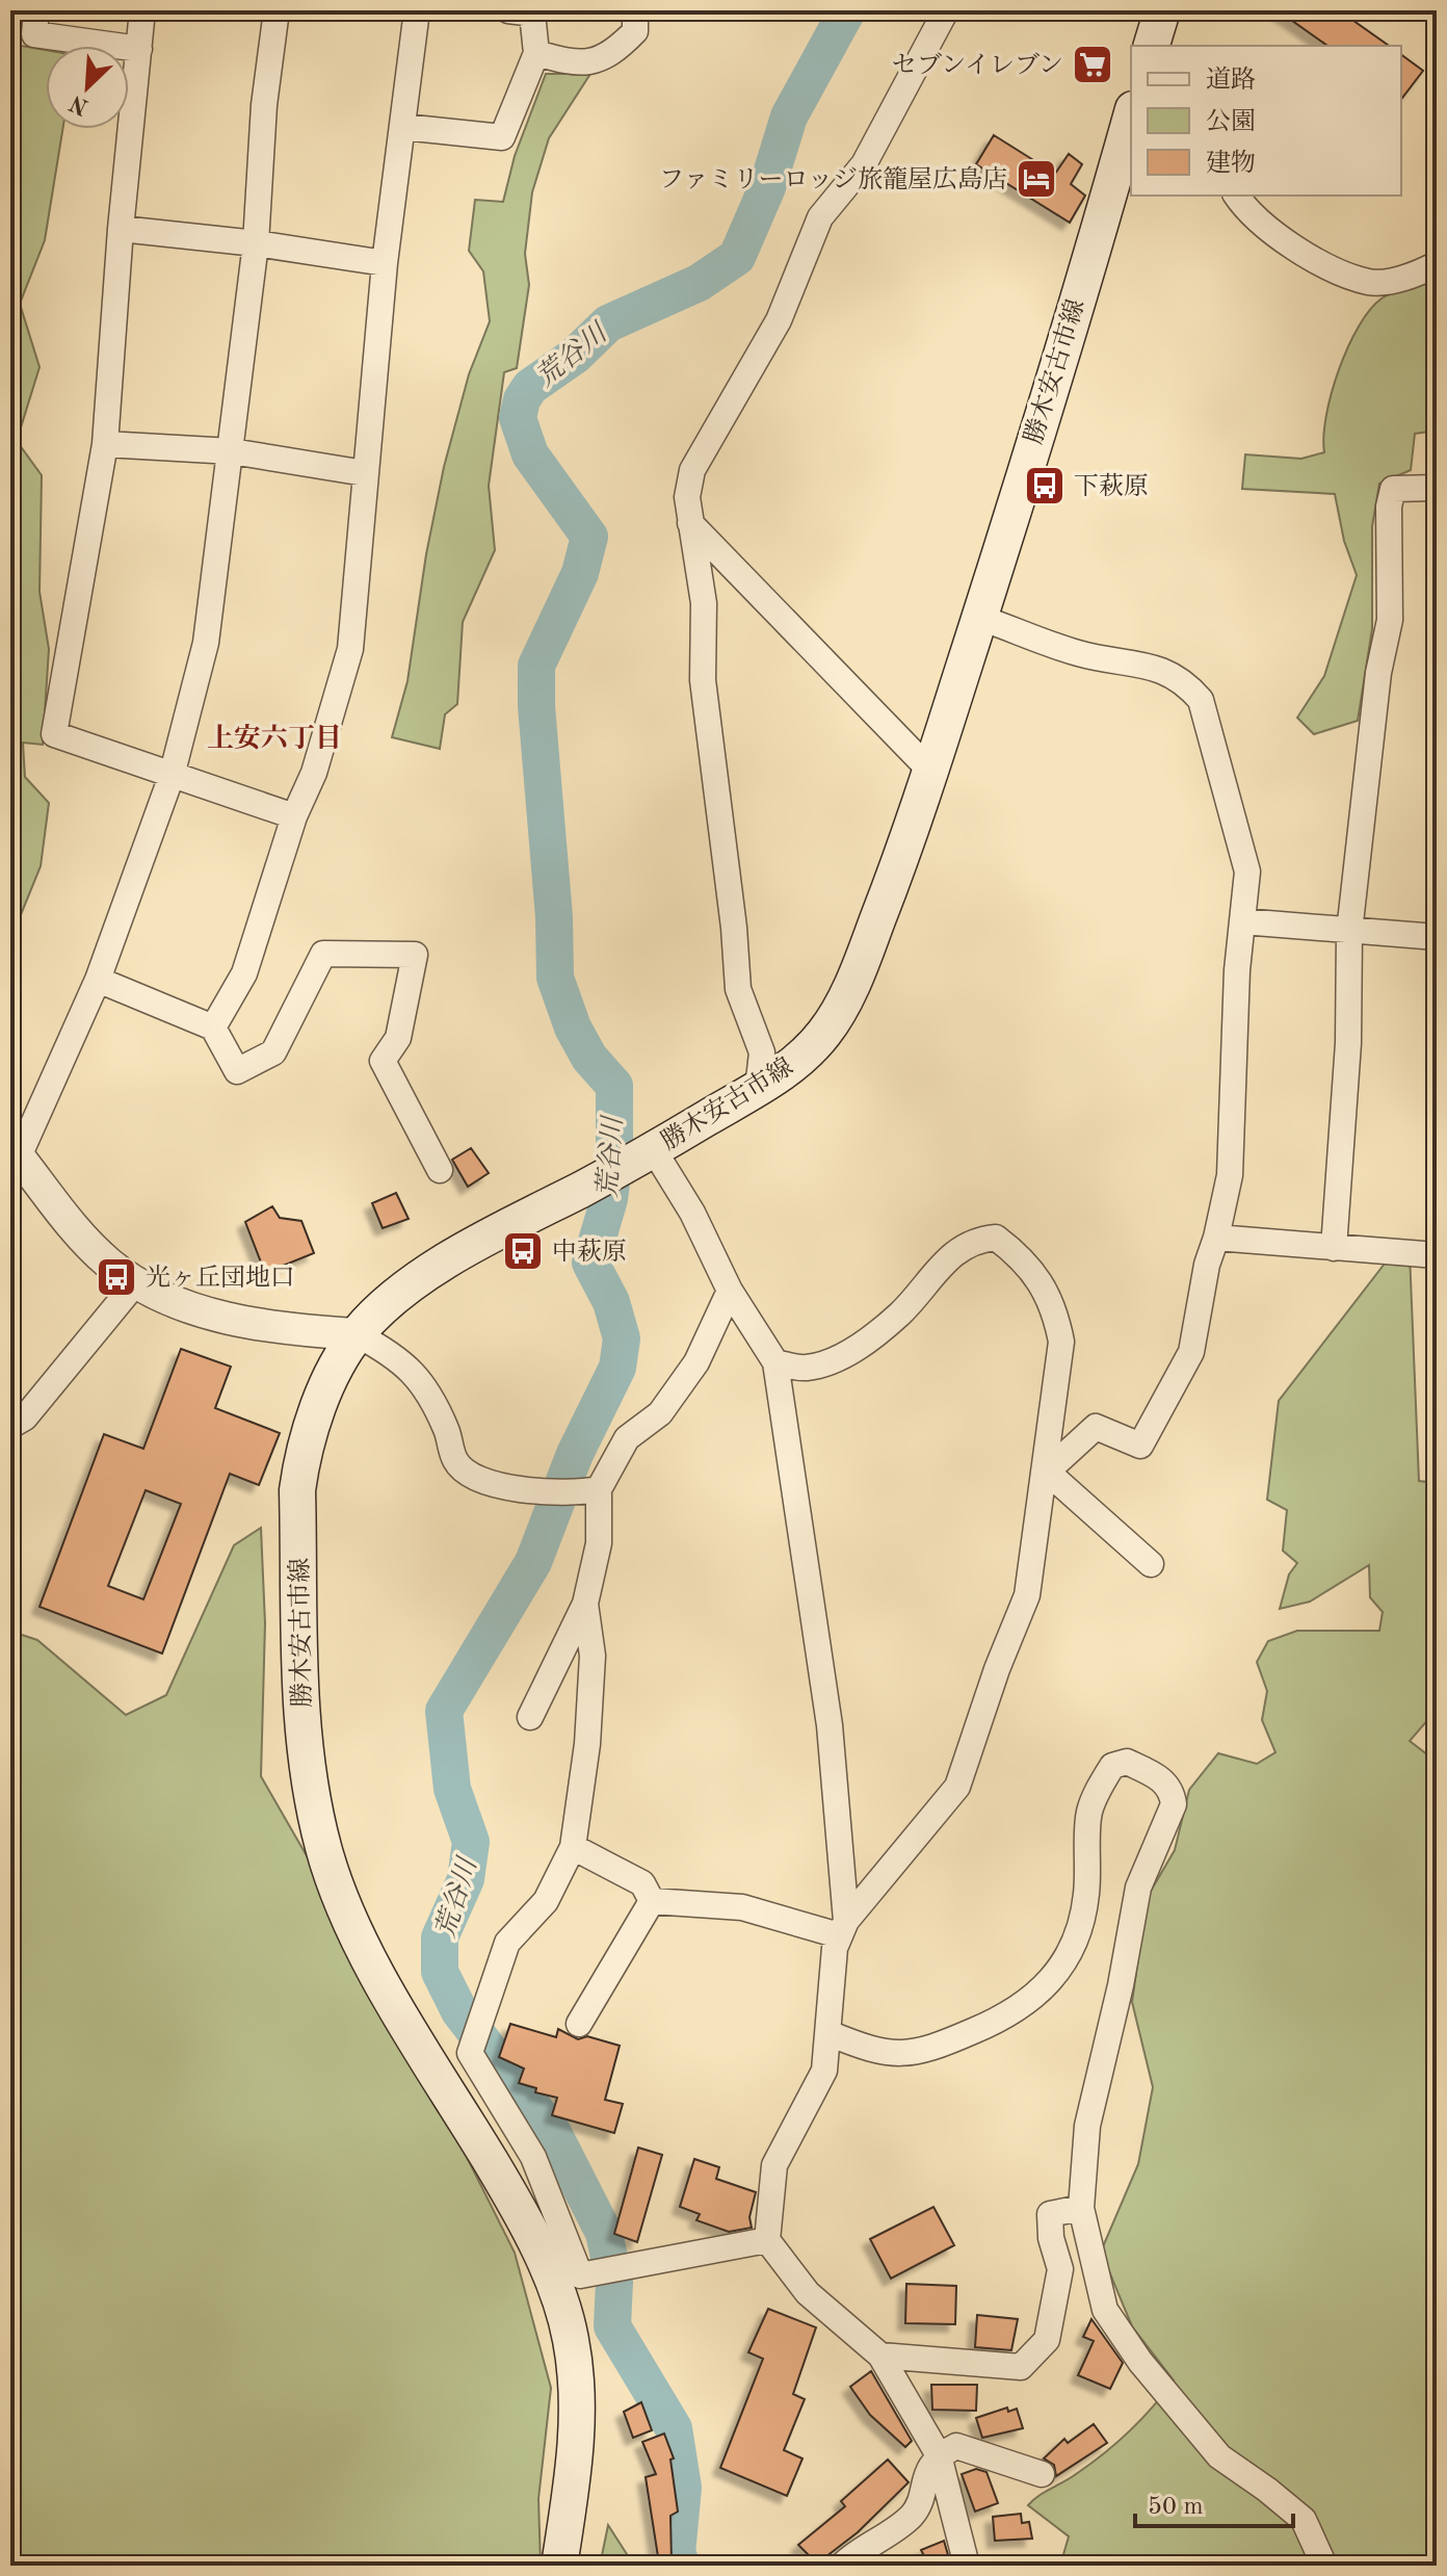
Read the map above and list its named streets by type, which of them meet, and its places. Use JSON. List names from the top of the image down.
{
  "streets": {
    "main road": ["勝木安古市線"]
  },
  "districts": ["上安六丁目"],
  "water": ["荒谷川"],
  "places": {
    "supermarket": ["セブンイレブン"],
    "hotel": ["ファミリーロッジ旅籠屋広島店"],
    "bus stop": ["下萩原", "中萩原", "光ヶ丘団地口"]
  },
  "legend": ["道路", "公園", "建物"],
  "scale_bar": "50 m",
  "north": "bottom left"
}
